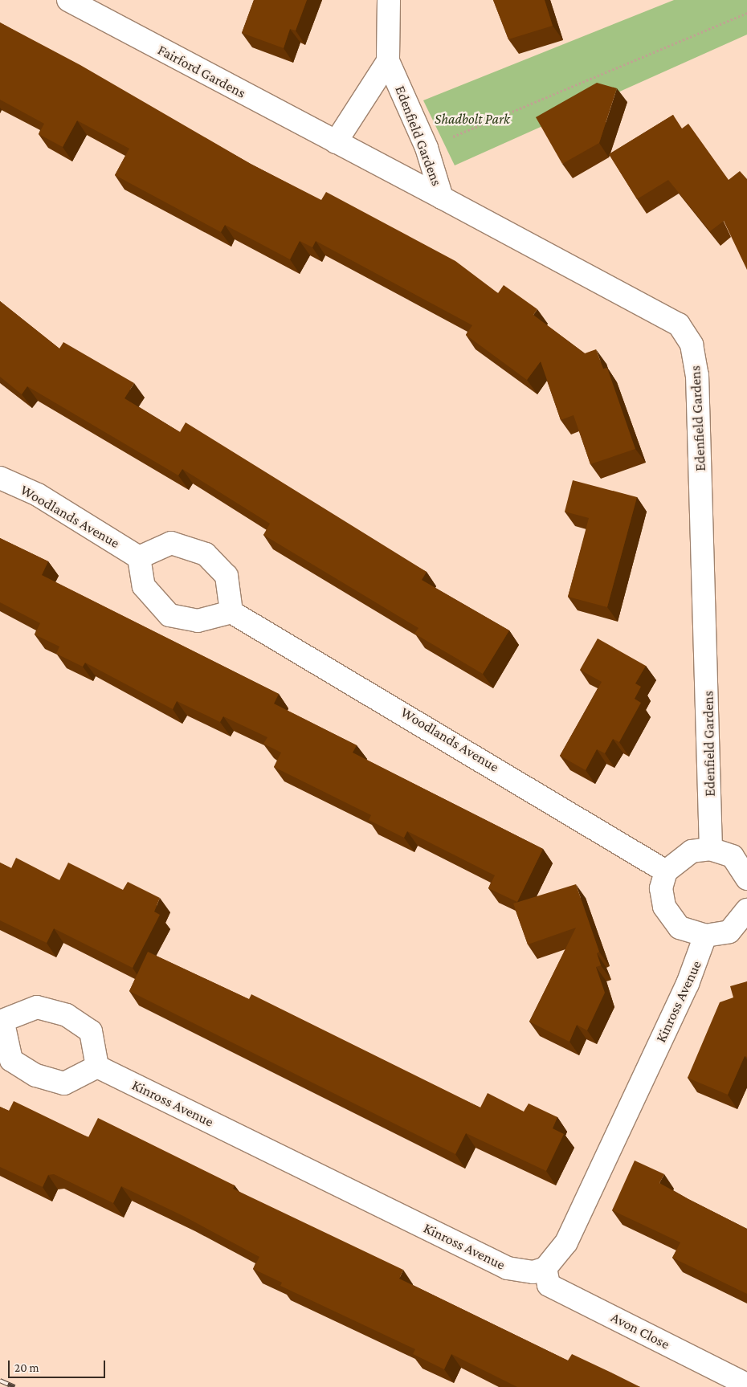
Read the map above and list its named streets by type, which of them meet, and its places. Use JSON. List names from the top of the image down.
{
  "streets": {
    "street": [
      "Fairford Gardens",
      "Edenfield Gardens",
      "Woodlands Avenue",
      "Kinross Avenue",
      "Avon Close"
    ]
  },
  "crossings": [
    ["Fairford Gardens", "Edenfield Gardens"],
    ["Kinross Avenue", "Avon Close"]
  ],
  "parks": ["Shadbolt Park"],
  "scale_bar": "20 m"
}
